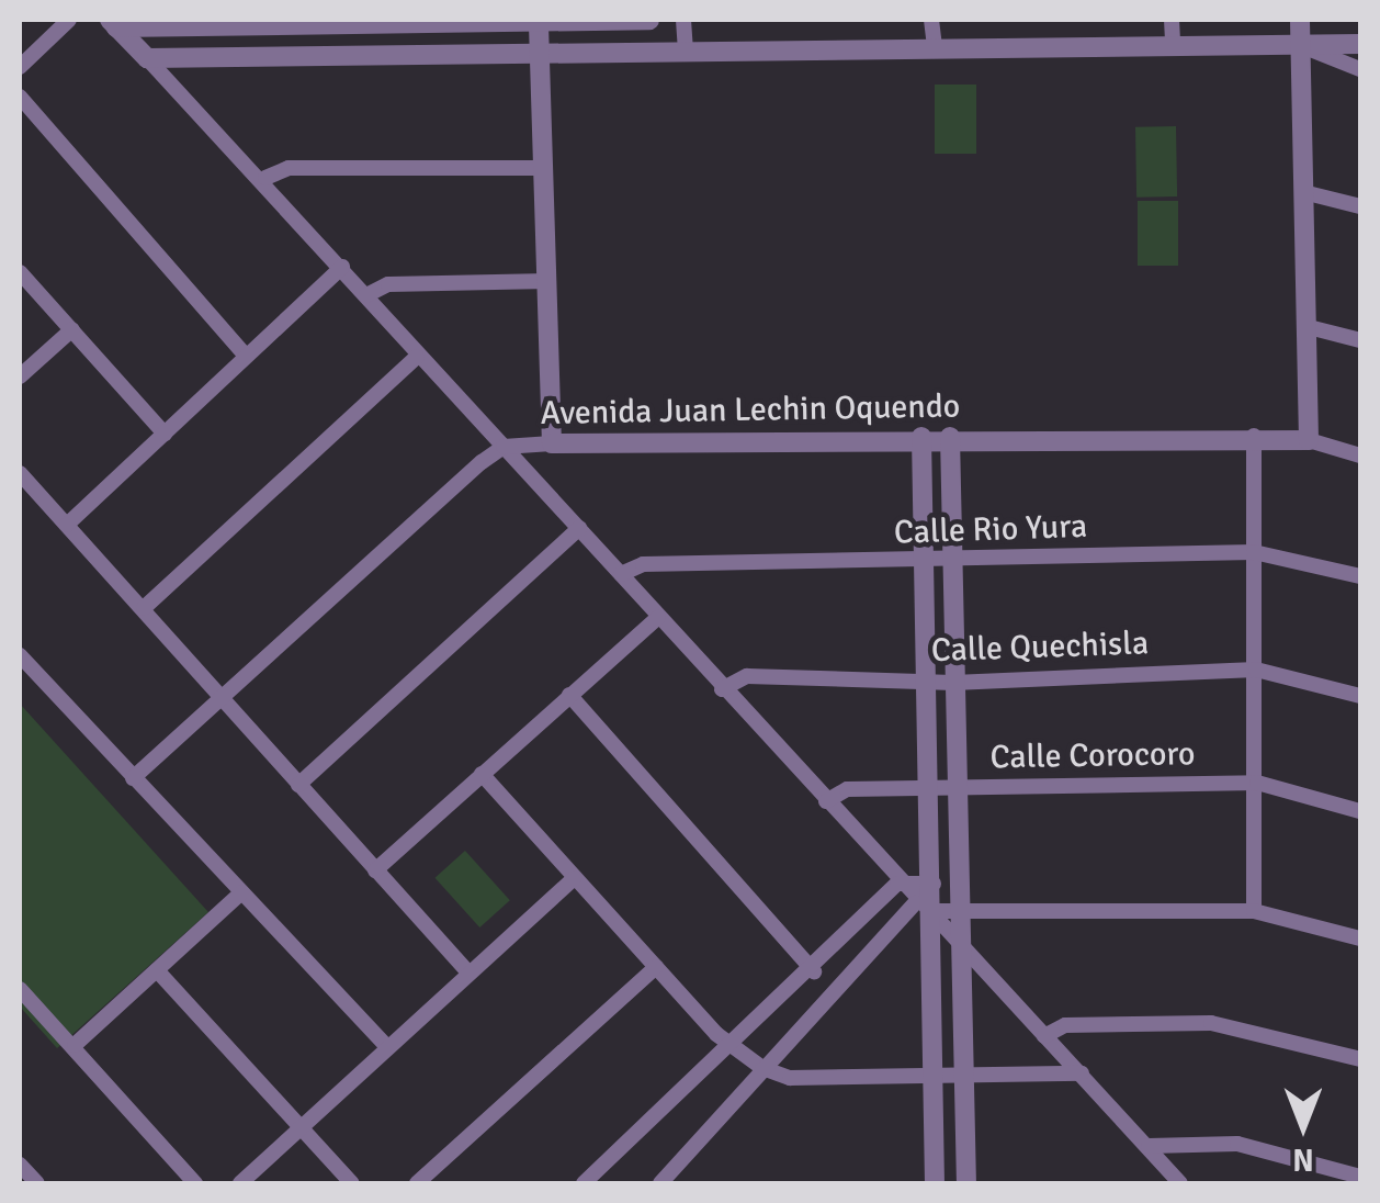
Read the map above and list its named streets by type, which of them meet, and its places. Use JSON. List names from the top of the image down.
{
  "streets": {
    "street": [
      "Avenida Juan Lechin Oquendo",
      "Calle Rio Yura",
      "Calle Quechisla",
      "Calle Corocoro"
    ]
  },
  "north": "bottom"
}
